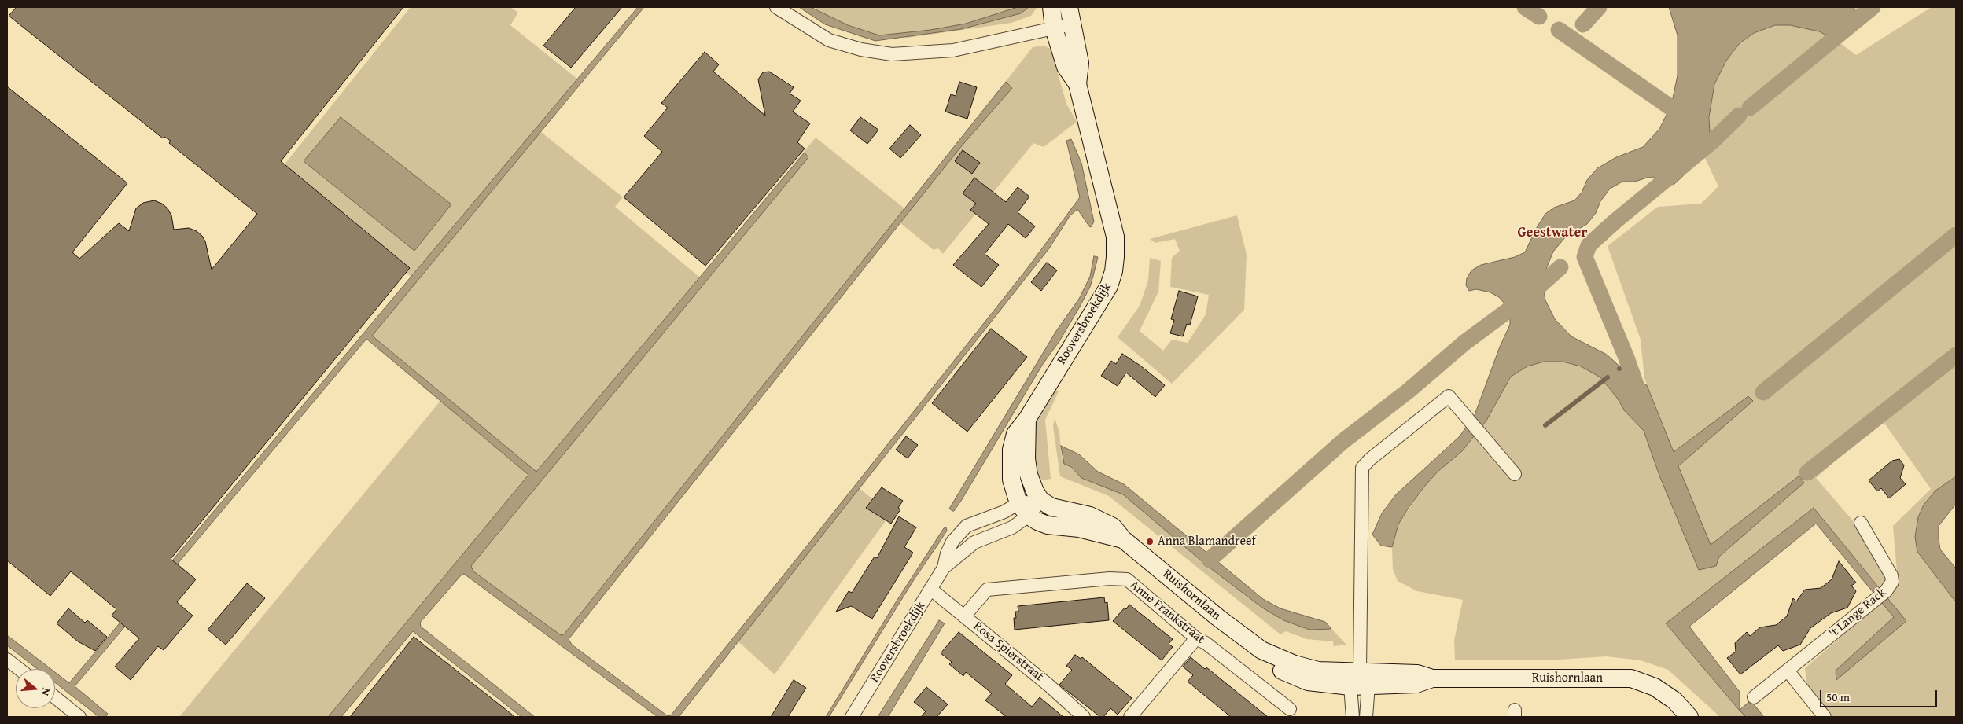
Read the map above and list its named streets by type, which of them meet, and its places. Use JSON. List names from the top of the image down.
{
  "streets": {
    "main road": ["Rooversbroekdijk", "Ruishornlaan"],
    "street": ["Anne Frankstraat", "'t Lange Rack", "Rosa Spierstraat"]
  },
  "crossings": [
    ["Rooversbroekdijk", "Ruishornlaan"],
    ["Rooversbroekdijk", "Rosa Spierstraat"],
    ["Anne Frankstraat", "Rosa Spierstraat"]
  ],
  "districts": ["Geestwater"],
  "places": ["Anna Blamandreef"],
  "scale_bar": "50 m",
  "north": "right"
}
